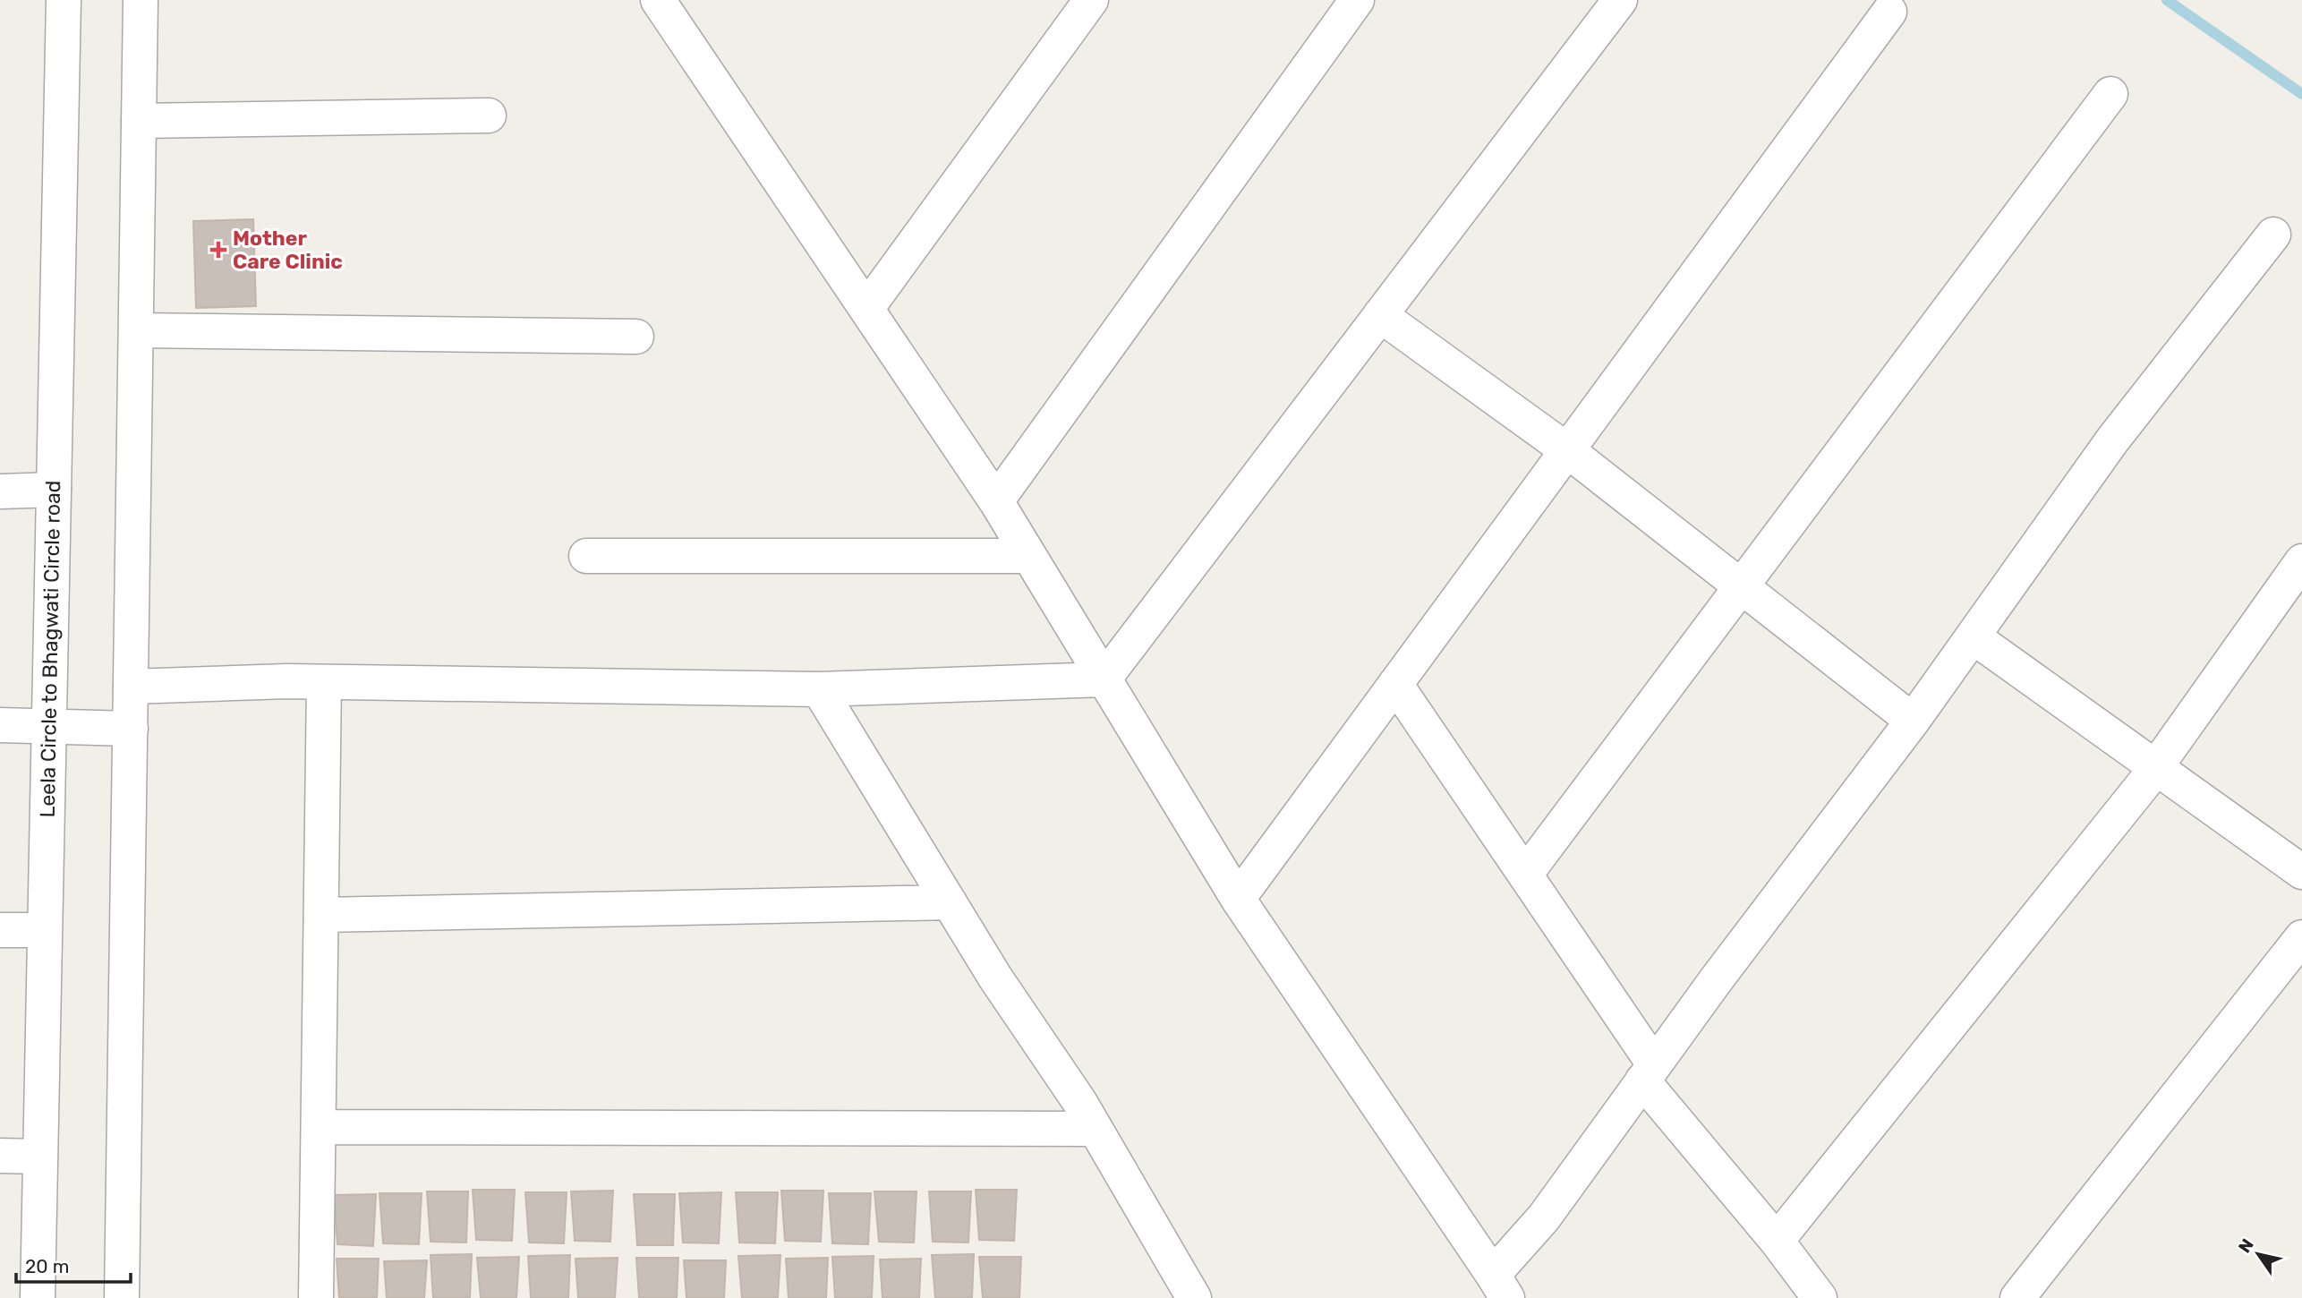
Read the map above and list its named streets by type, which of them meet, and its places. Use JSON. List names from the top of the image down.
{
  "streets": {
    "street": ["Leela Circle to Bhagwati Circle road"]
  },
  "places": {
    "health": ["Mother Care Clinic"]
  },
  "scale_bar": "20 m",
  "north": "top left"
}
